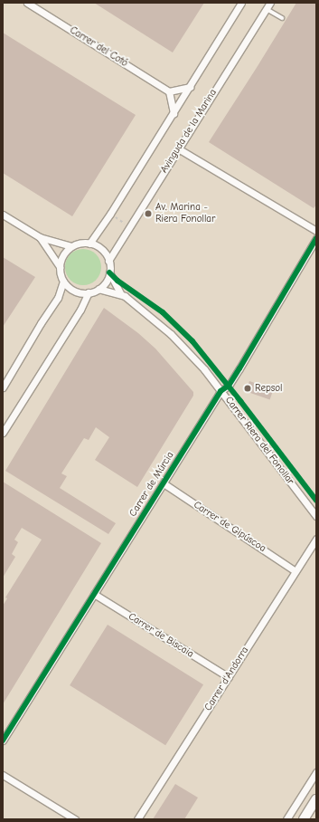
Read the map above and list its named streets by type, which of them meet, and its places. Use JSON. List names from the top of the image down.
{
  "streets": {
    "street": [
      "Carrer del Cotó",
      "Avinguda de la Marina",
      "Carrer Riera del Fonollar",
      "Carrer de Múrcia",
      "Carrer de Gipúscoa",
      "Carrer de Biscaia",
      "Carrer d'Andorra"
    ]
  },
  "crossings": [
    ["Carrer Riera del Fonollar", "Carrer de Múrcia"],
    ["Carrer de Múrcia", "Carrer de Gipúscoa"],
    ["Carrer de Múrcia", "Carrer de Biscaia"],
    ["Carrer de Gipúscoa", "Carrer d'Andorra"],
    ["Carrer de Biscaia", "Carrer d'Andorra"]
  ],
  "places": ["Av. Marina - Riera Fonollar", "Repsol"]
}
